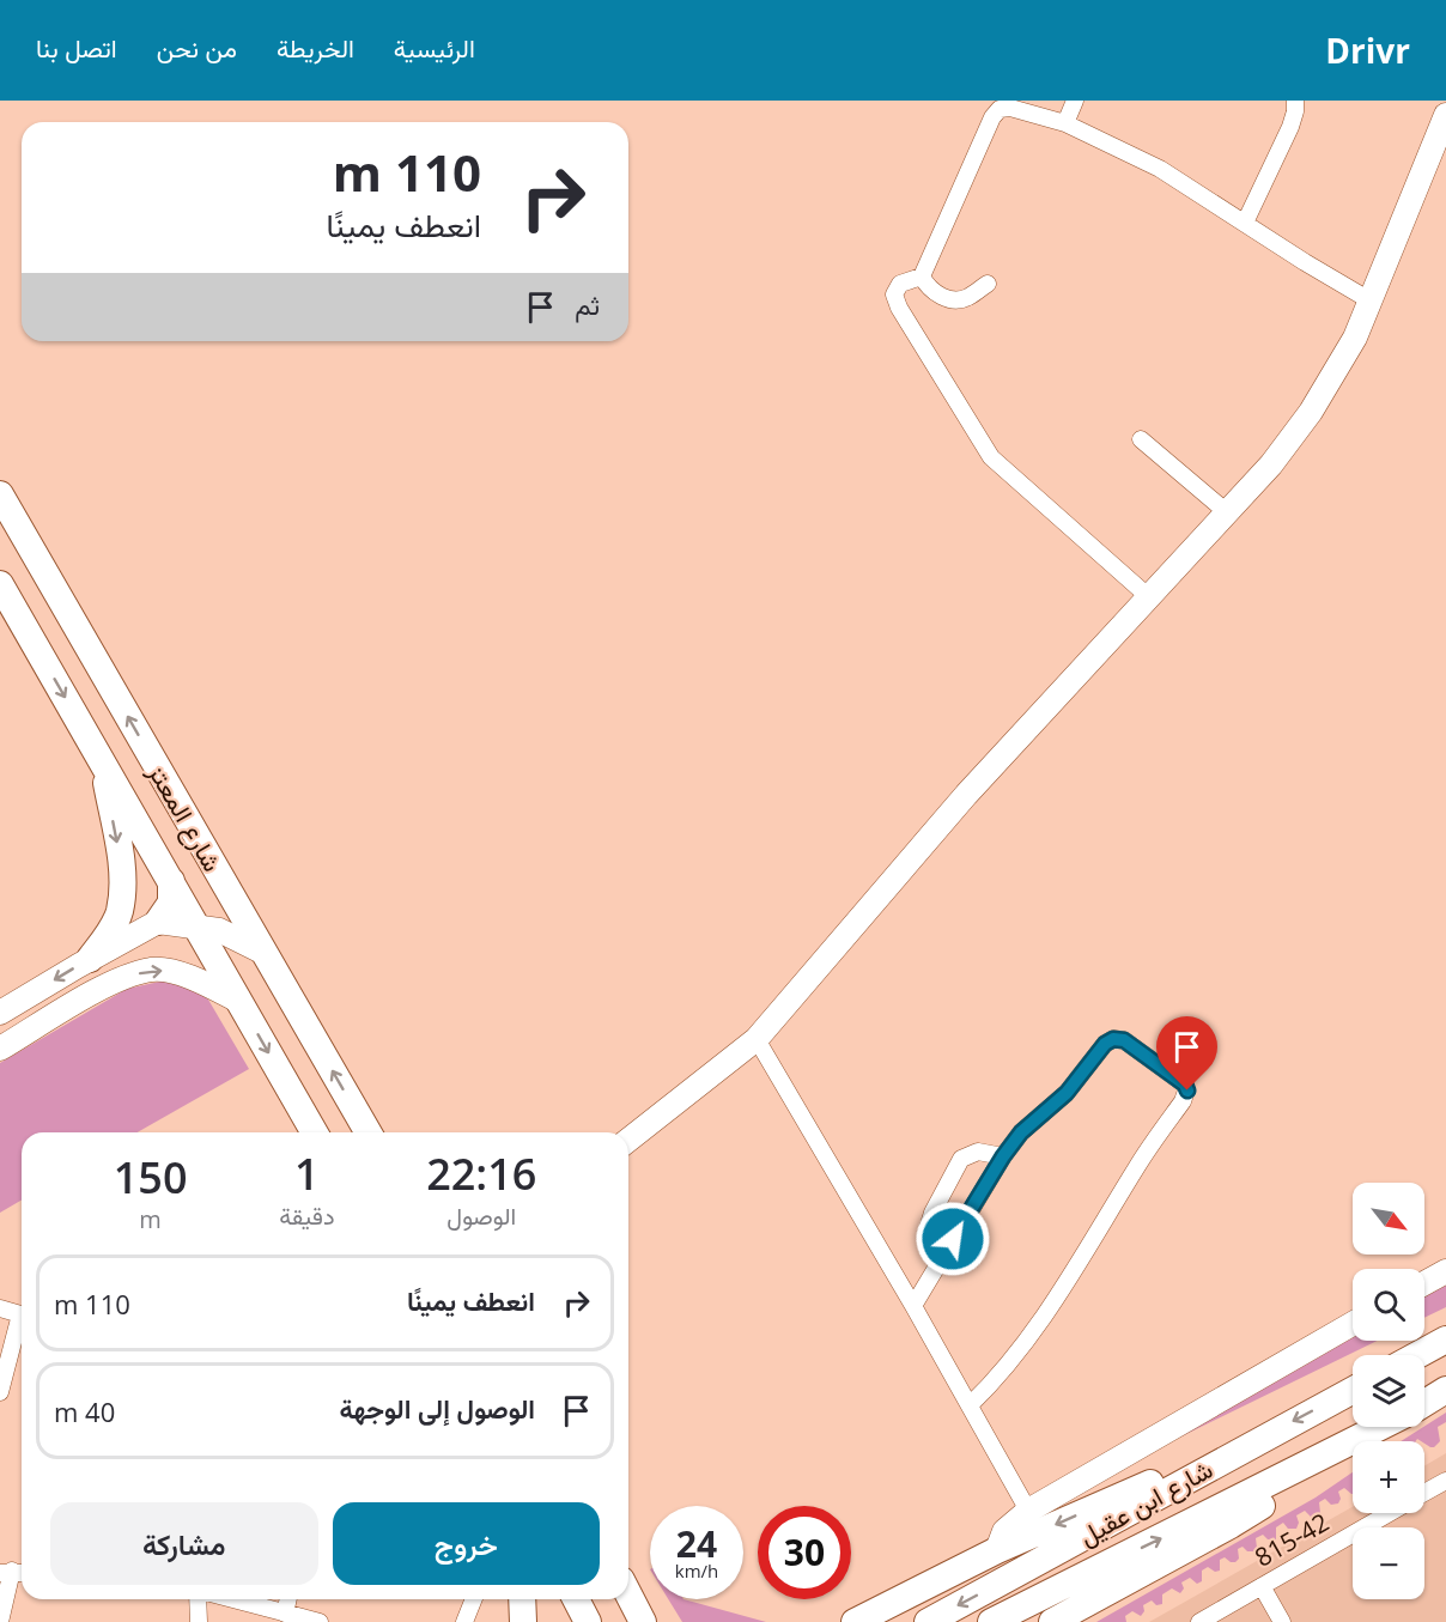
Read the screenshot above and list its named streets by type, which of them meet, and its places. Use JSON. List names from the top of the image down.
{
  "streets": {
    "main road": ["شارع المعتز", "شارع ابن عقيل"],
    "street": ["815-42"]
  },
  "north": "bottom right",
  "page": {
    "header": "Drivr",
    "nav": [
      "الرئيسية",
      "الخريطة",
      "من نحن",
      "اتصل بنا"
    ],
    "turn": ["110 m", "انعطف يمينًا"],
    "then": "ثم",
    "eta": [
      "22:16",
      "الوصول",
      "1",
      "دقيقة",
      "150",
      "m"
    ],
    "map_buttons": ["+", "−"],
    "list": [
      {
        "name": "انعطف يمينًا",
        "value": "110 m"
      },
      {
        "name": "الوصول إلى الوجهة",
        "value": "40 m"
      }
    ],
    "buttons": ["خروج", "مشاركة"],
    "speed": "24 km/h",
    "limit": "30"
  }
}
